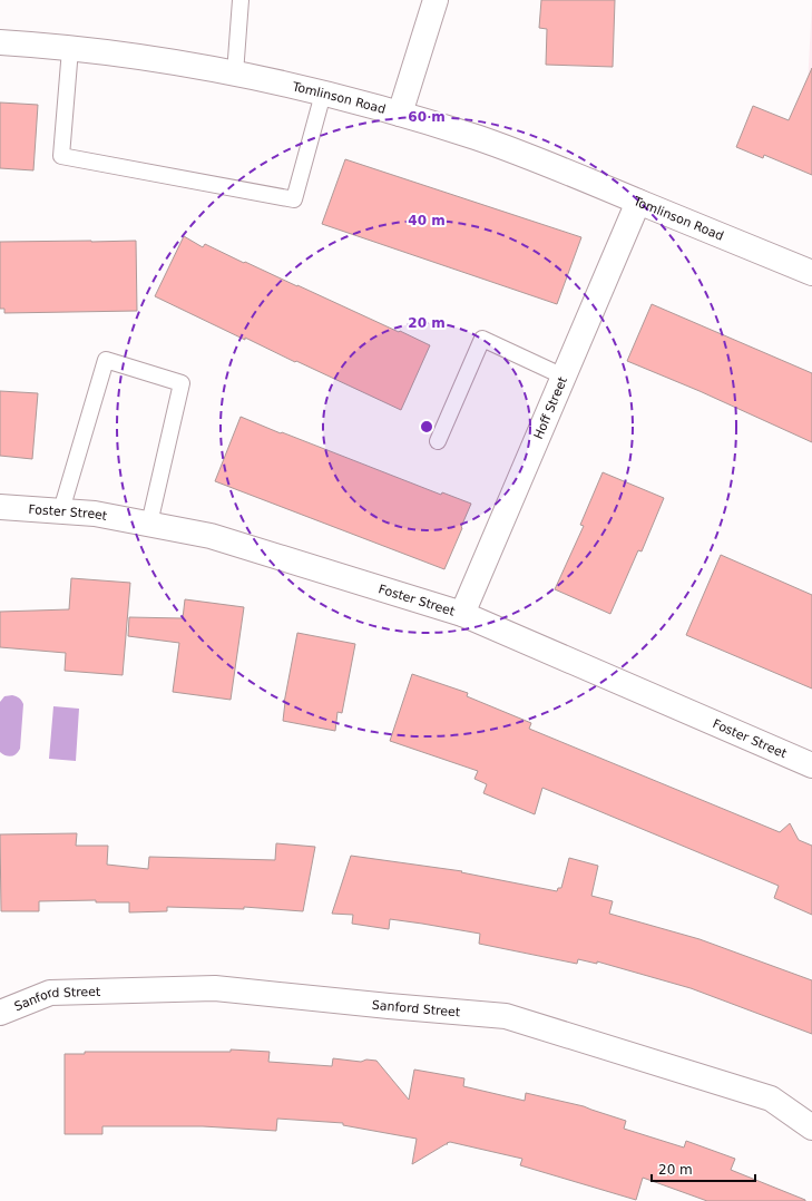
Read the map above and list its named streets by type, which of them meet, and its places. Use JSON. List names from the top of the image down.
{
  "streets": {
    "street": [
      "Tomlinson Road",
      "Hoff Street",
      "Foster Street",
      "Sanford Street"
    ]
  },
  "crossings": [
    ["Tomlinson Road", "Hoff Street"],
    ["Hoff Street", "Foster Street"]
  ],
  "scale_bar": "20 m",
  "rings": ["60 m", "40 m", "20 m"]
}
